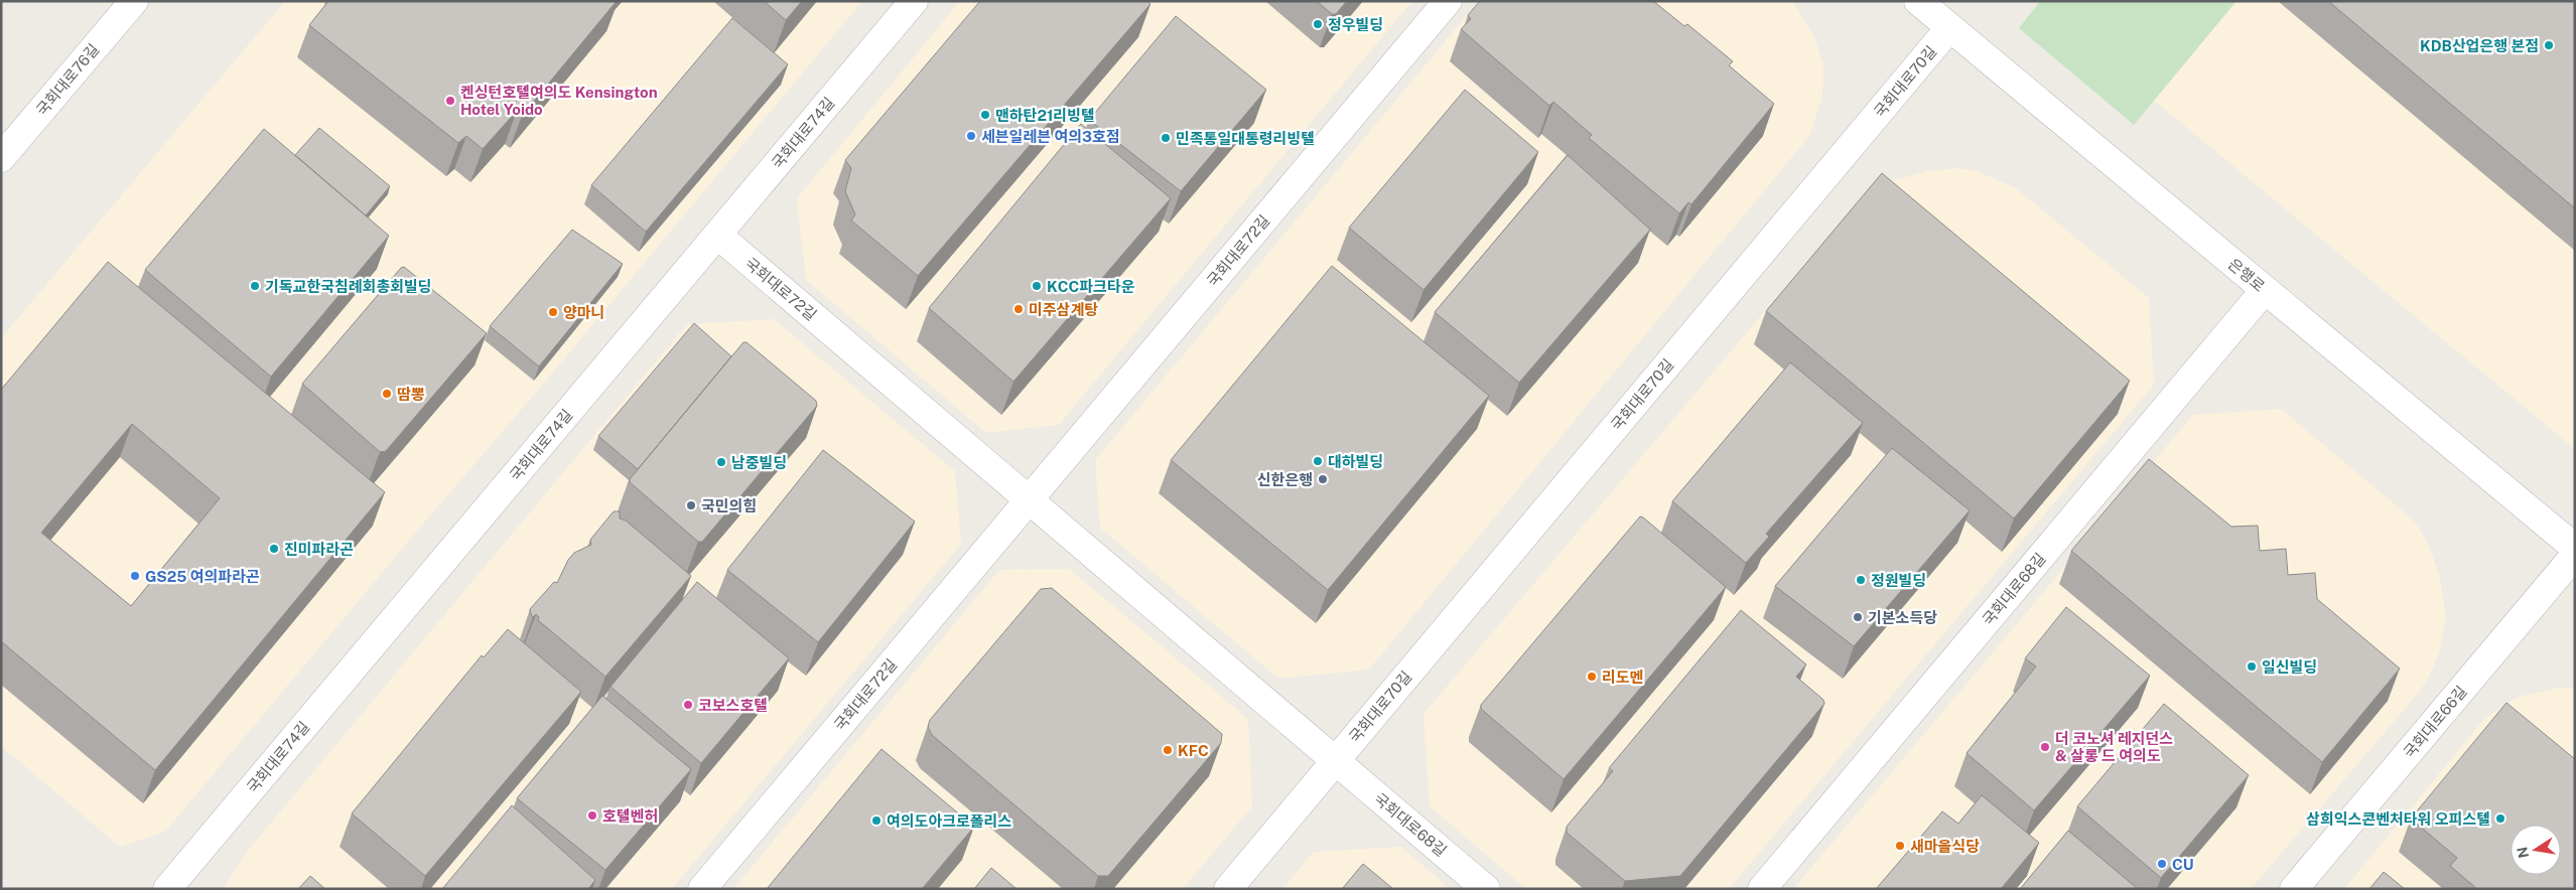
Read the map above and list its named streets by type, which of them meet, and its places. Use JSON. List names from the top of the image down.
{
  "streets": {
    "street": [
      "국회대로76길",
      "국회대로70길",
      "국회대로74길",
      "국회대로72길",
      "은행로",
      "국회대로68길",
      "국회대로66길"
    ]
  },
  "crossings": [
    ["국회대로70길", "은행로"],
    ["국회대로70길", "국회대로68길"],
    ["국회대로74길", "국회대로72길"],
    ["은행로", "국회대로68길"]
  ],
  "places": [
    "정우빌딩",
    "KDB산업은행 본점",
    "켄싱턴호텔여의도 Kensington Hotel Yoido",
    "맨하탄21리빙텔",
    "세븐일레븐 여의3호점",
    "민족통일대통령리빙텔",
    "기독교한국침례회총회빌딩",
    "KCC파크타운",
    "미주삼계탕",
    "양마니",
    "땀뽕",
    "대하빌딩",
    "남중빌딩",
    "신한은행",
    "국민의힘",
    "진미파라곤",
    "GS25 여의파라곤",
    "정원빌딩",
    "기본소득당",
    "일신빌딩",
    "리도멘",
    "코보스호텔",
    "더 코노셔 레지던스 & 살롱 드 여의도",
    "KFC",
    "호텔벤허",
    "삼희익스콘벤처타워 오피스텔",
    "여의도아크로폴리스",
    "새마을식당",
    "CU"
  ],
  "north": "left"
}
